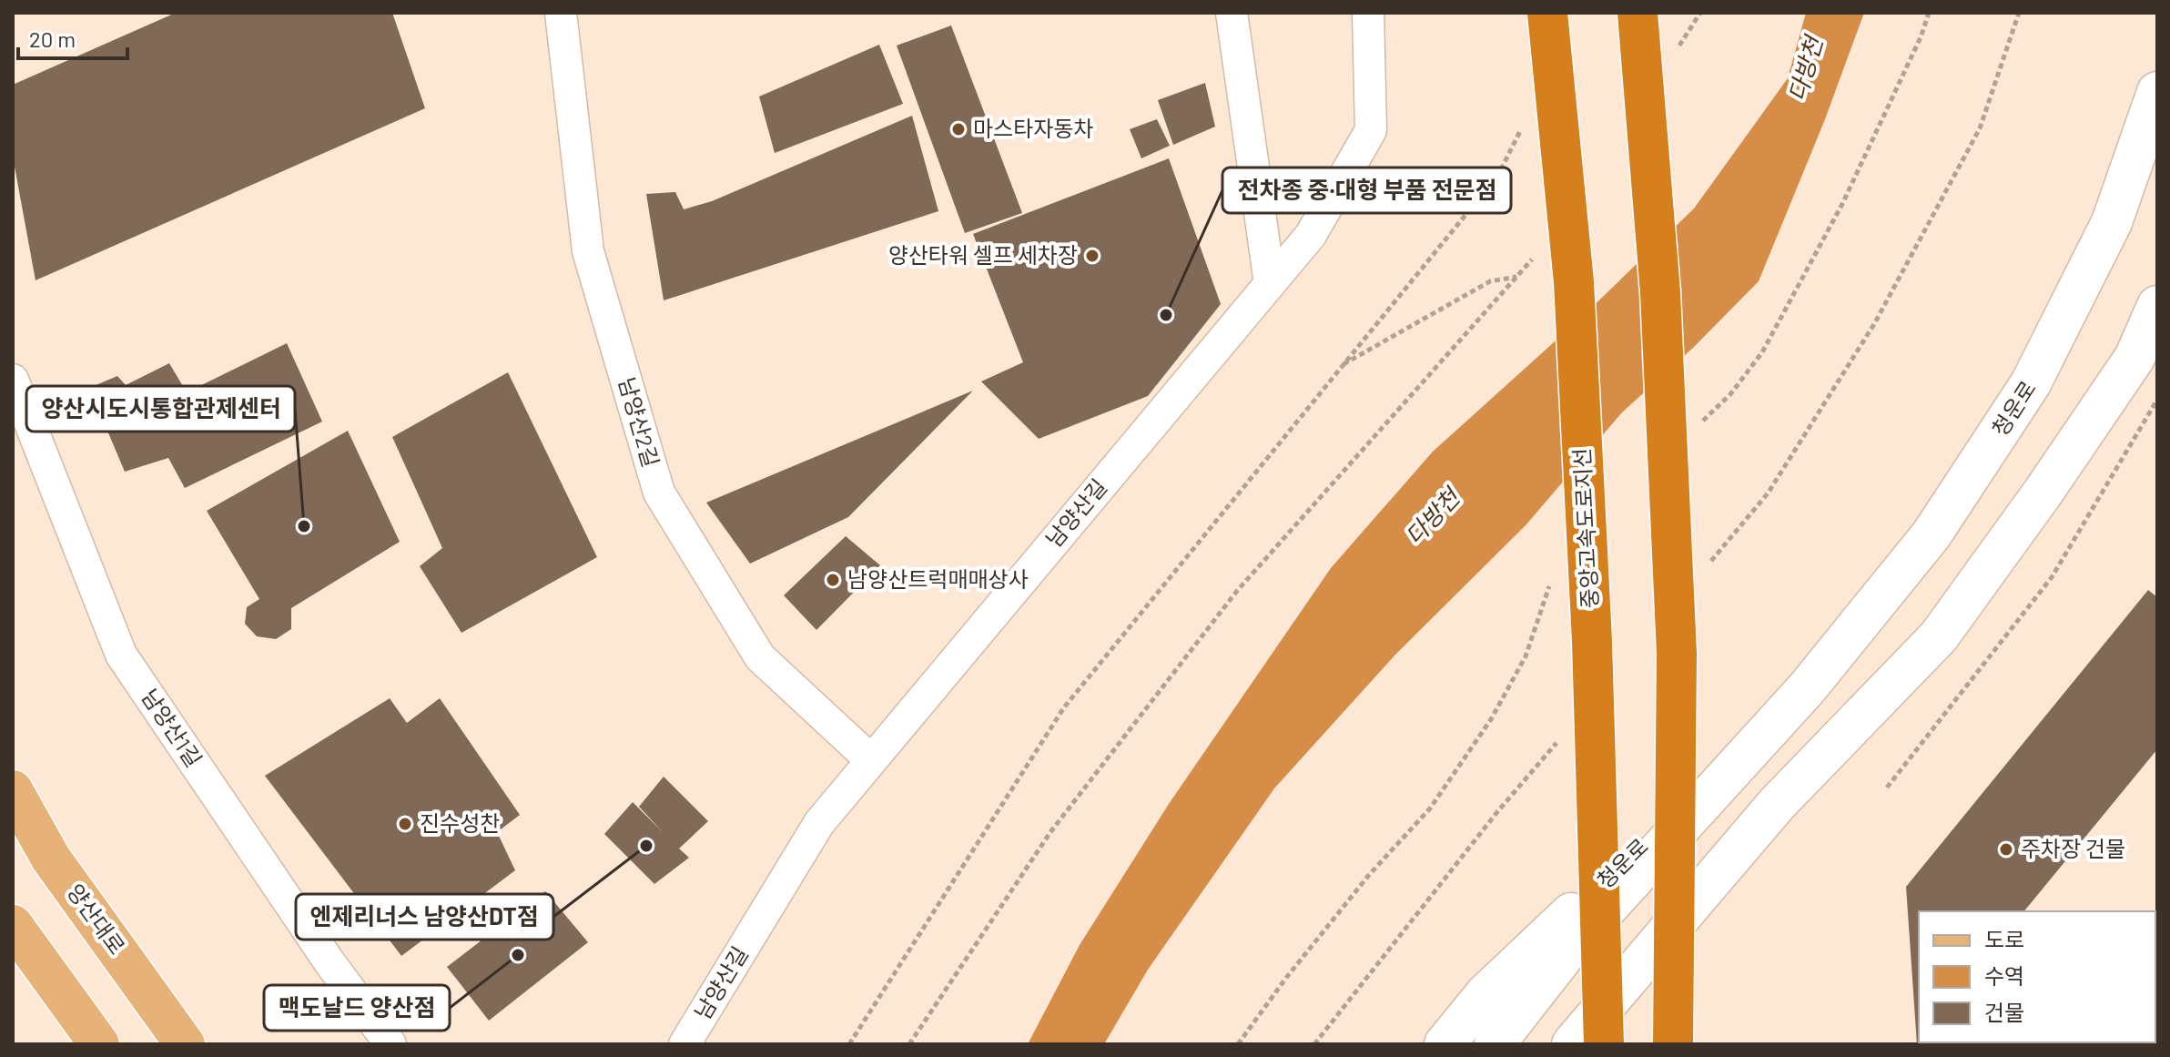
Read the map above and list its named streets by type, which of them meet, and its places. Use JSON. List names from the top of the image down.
{
  "streets": {
    "highway": ["중앙고속도로지선"],
    "main road": ["청운로", "양산대로"],
    "street": ["남양산2길", "남양산길", "남양산1길"]
  },
  "crossings": [
    ["남양산2길", "남양산길"]
  ],
  "water": ["다방천"],
  "places": [
    "마스타자동차",
    "양산타워 셀프 세차장",
    "전차종 중·대형 부품 전문점",
    "양산시도시통합관제센터",
    "남양산트럭매매상사",
    "진수성찬",
    "엔제리너스 남양산DT점",
    "주차장 건물",
    "맥도날드 양산점"
  ],
  "legend": ["도로", "수역", "건물"],
  "scale_bar": "20 m"
}
